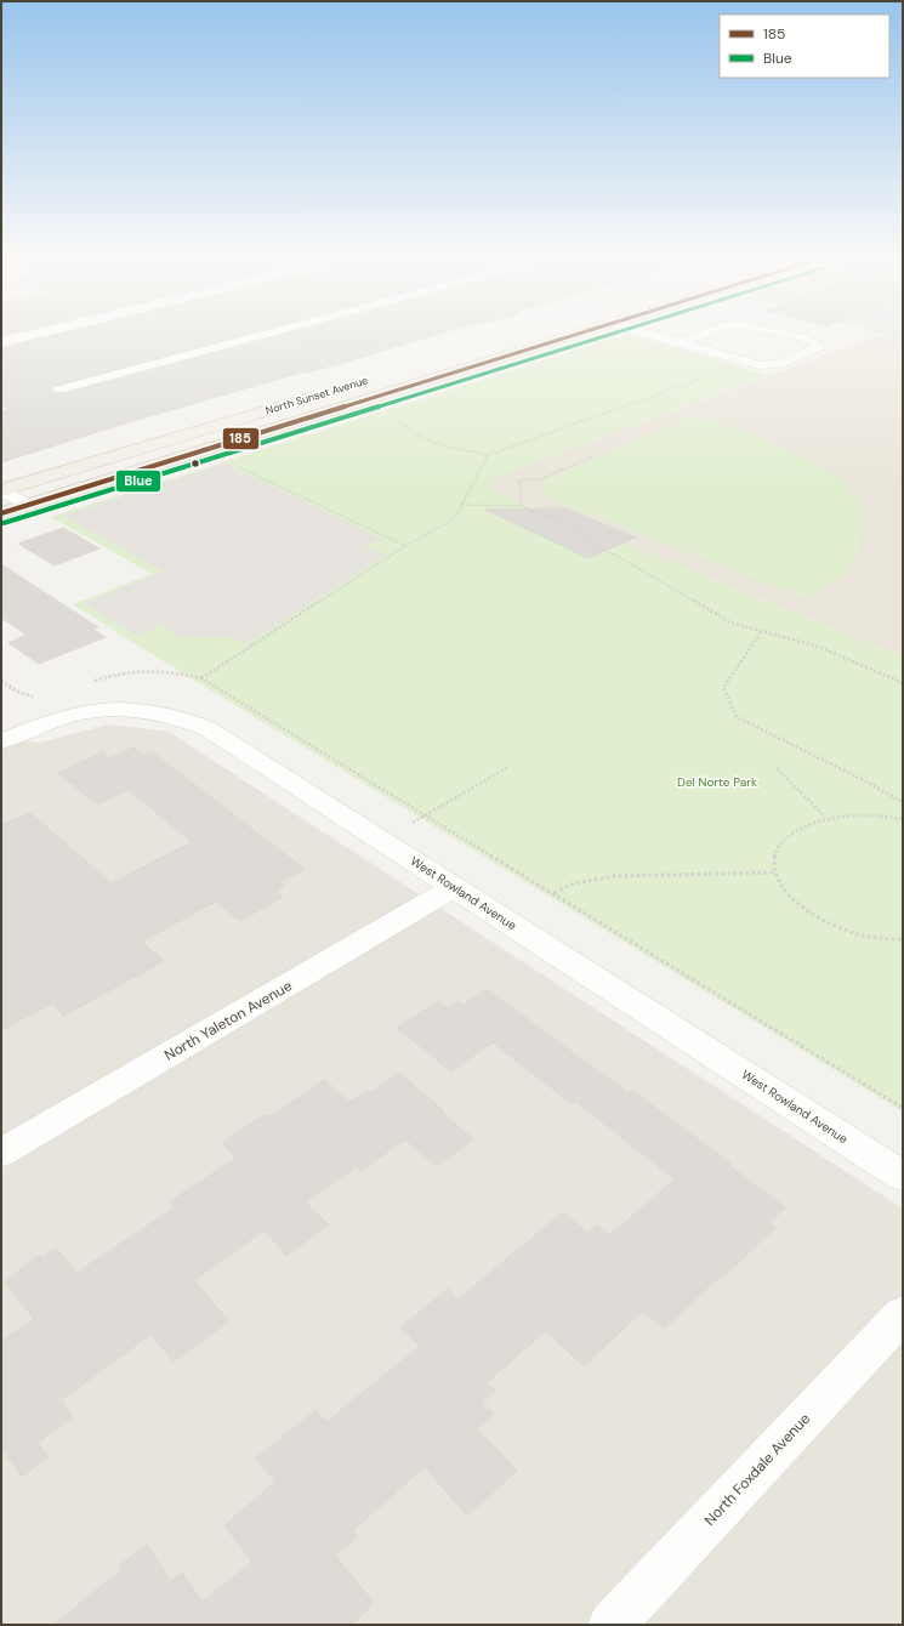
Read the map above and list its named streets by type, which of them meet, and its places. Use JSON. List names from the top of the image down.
{
  "streets": {
    "main road": ["North Sunset Avenue"],
    "street": ["West Rowland Avenue", "North Yaleton Avenue", "North Foxdale Avenue"]
  },
  "crossings": [
    ["West Rowland Avenue", "North Yaleton Avenue"]
  ],
  "parks": ["Del Norte Park"],
  "lines": ["transit line 185", "transit line Blue"],
  "legend": ["185", "Blue"]
}
